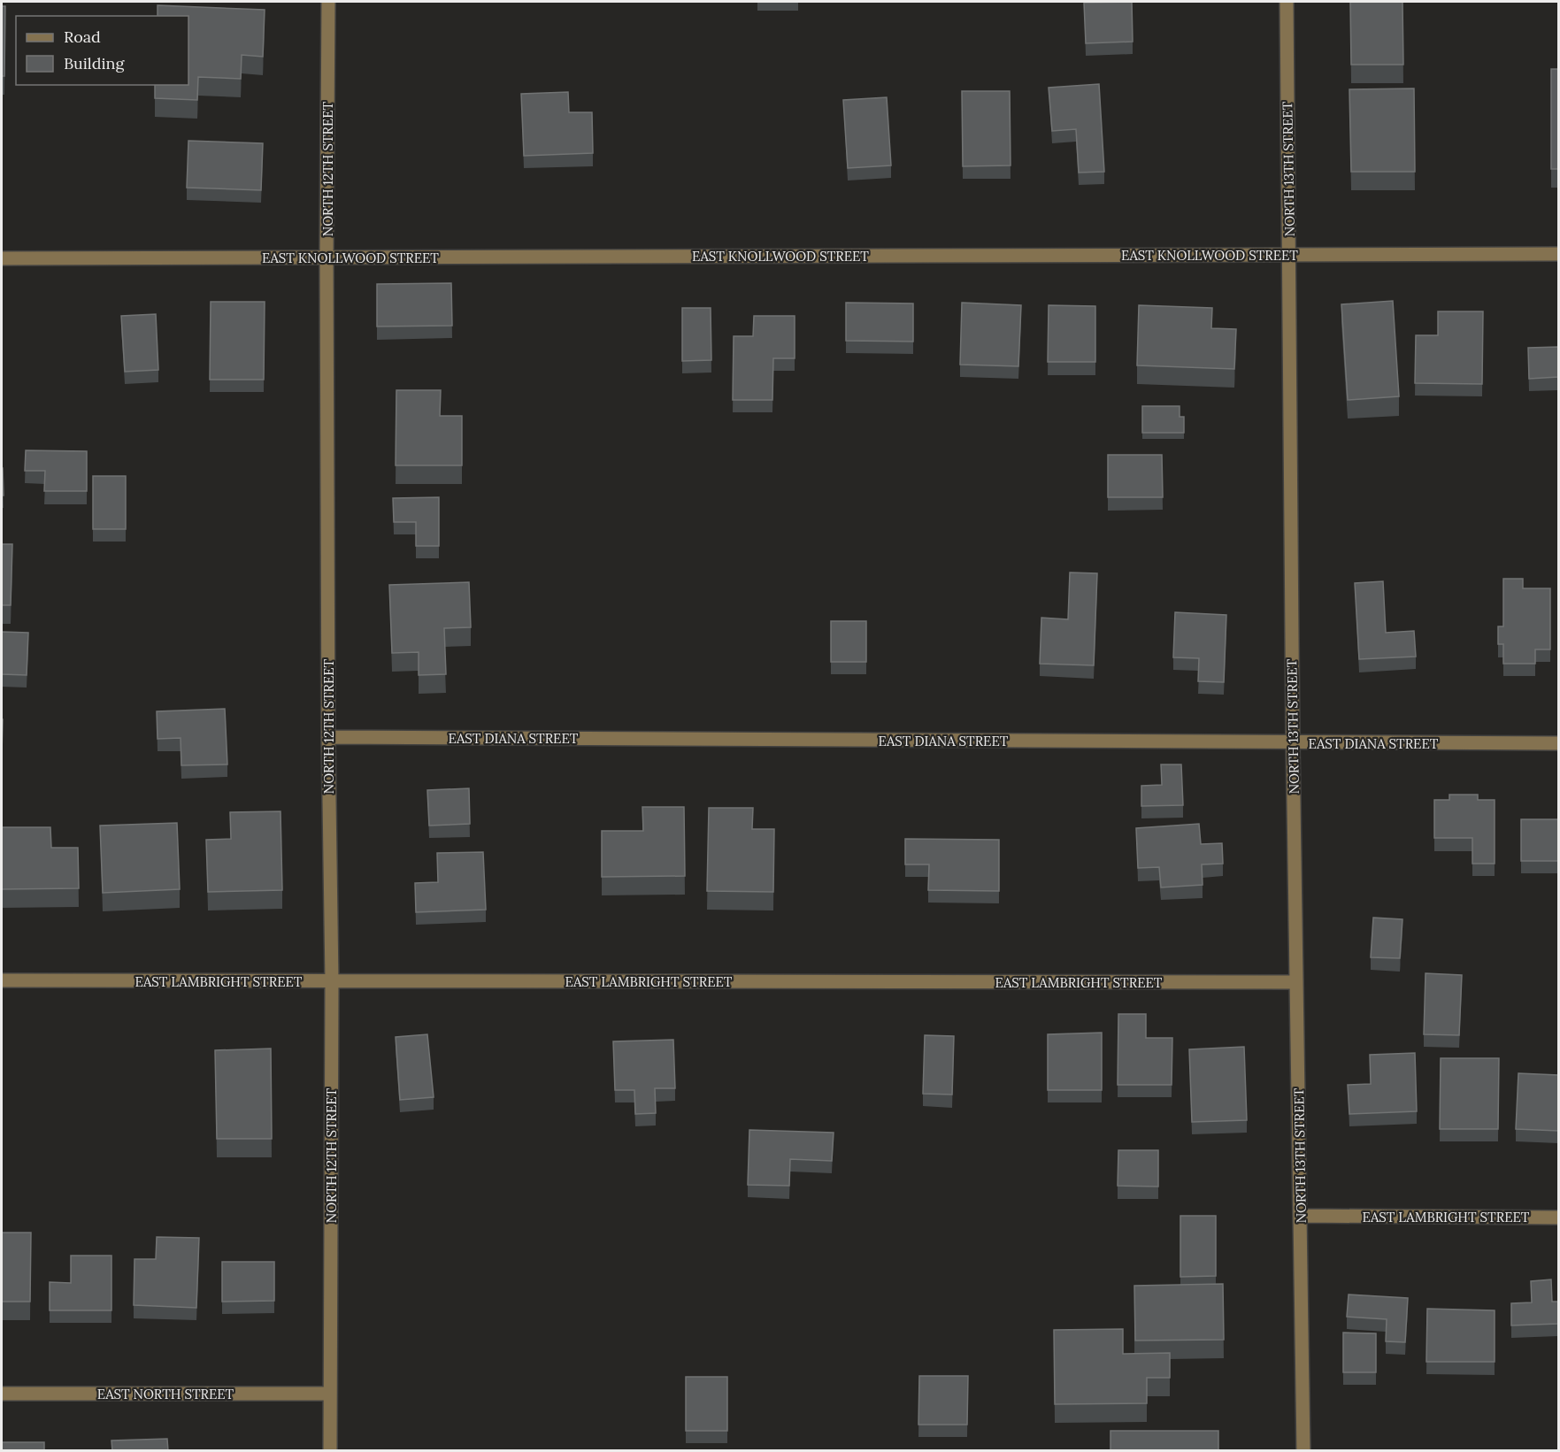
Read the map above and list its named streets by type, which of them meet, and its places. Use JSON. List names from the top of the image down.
{
  "streets": {
    "street": [
      "NORTH 12TH STREET",
      "NORTH 13TH STREET",
      "EAST KNOLLWOOD STREET",
      "EAST DIANA STREET",
      "EAST LAMBRIGHT STREET",
      "EAST NORTH STREET"
    ]
  },
  "crossings": [
    ["NORTH 12TH STREET", "EAST KNOLLWOOD STREET"],
    ["NORTH 12TH STREET", "EAST DIANA STREET"],
    ["NORTH 12TH STREET", "EAST LAMBRIGHT STREET"],
    ["NORTH 12TH STREET", "EAST NORTH STREET"],
    ["NORTH 13TH STREET", "EAST KNOLLWOOD STREET"],
    ["NORTH 13TH STREET", "EAST DIANA STREET"],
    ["NORTH 13TH STREET", "EAST LAMBRIGHT STREET"]
  ],
  "legend": ["Road", "Building"]
}
